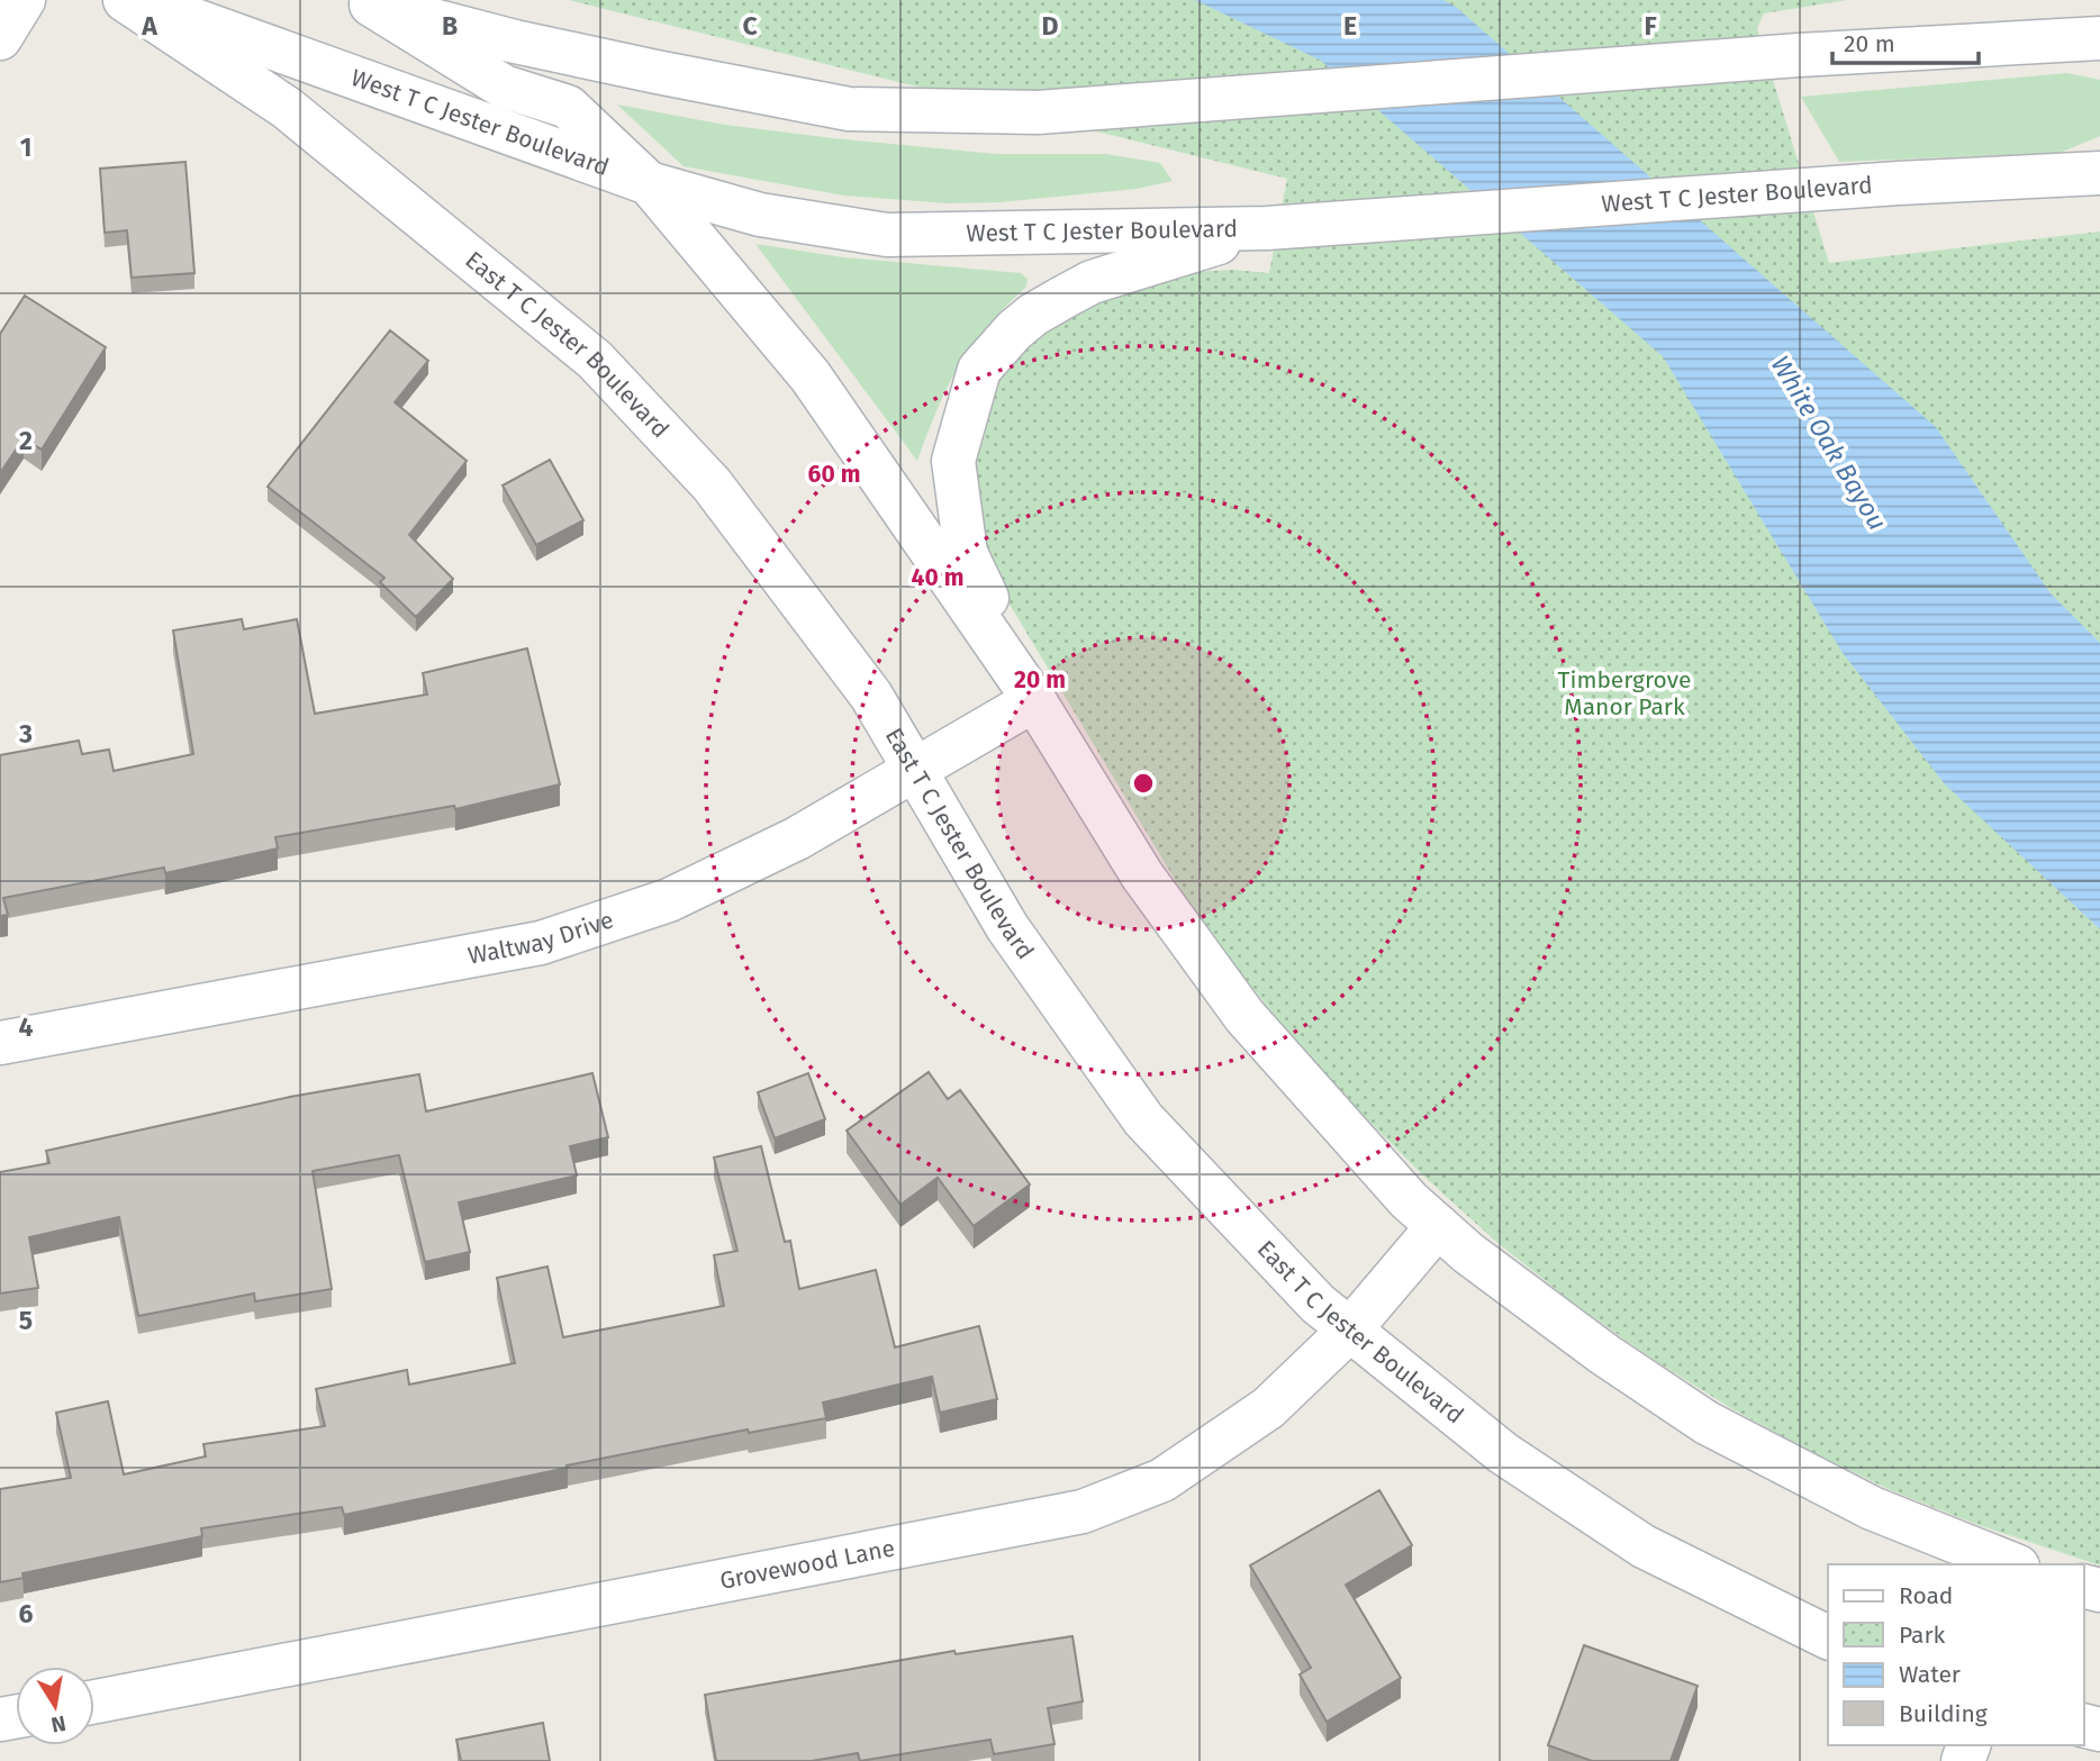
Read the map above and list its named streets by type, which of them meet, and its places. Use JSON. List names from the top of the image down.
{
  "streets": {
    "street": [
      "West T C Jester Boulevard",
      "East T C Jester Boulevard",
      "Waltway Drive",
      "Grovewood Lane"
    ]
  },
  "crossings": [
    ["East T C Jester Boulevard", "Waltway Drive"],
    ["East T C Jester Boulevard", "Grovewood Lane"]
  ],
  "water": ["White Oak Bayou"],
  "parks": ["Timbergrove Manor Park"],
  "legend": [
    "Road",
    "Park",
    "Water",
    "Building"
  ],
  "scale_bar": "20 m",
  "north": "bottom",
  "grid": {
    "columns": [
      "A",
      "B",
      "C",
      "D",
      "E",
      "F"
    ],
    "rows": [
      "1",
      "2",
      "3",
      "4",
      "5",
      "6"
    ]
  },
  "rings": ["60 m", "40 m", "20 m"]
}
